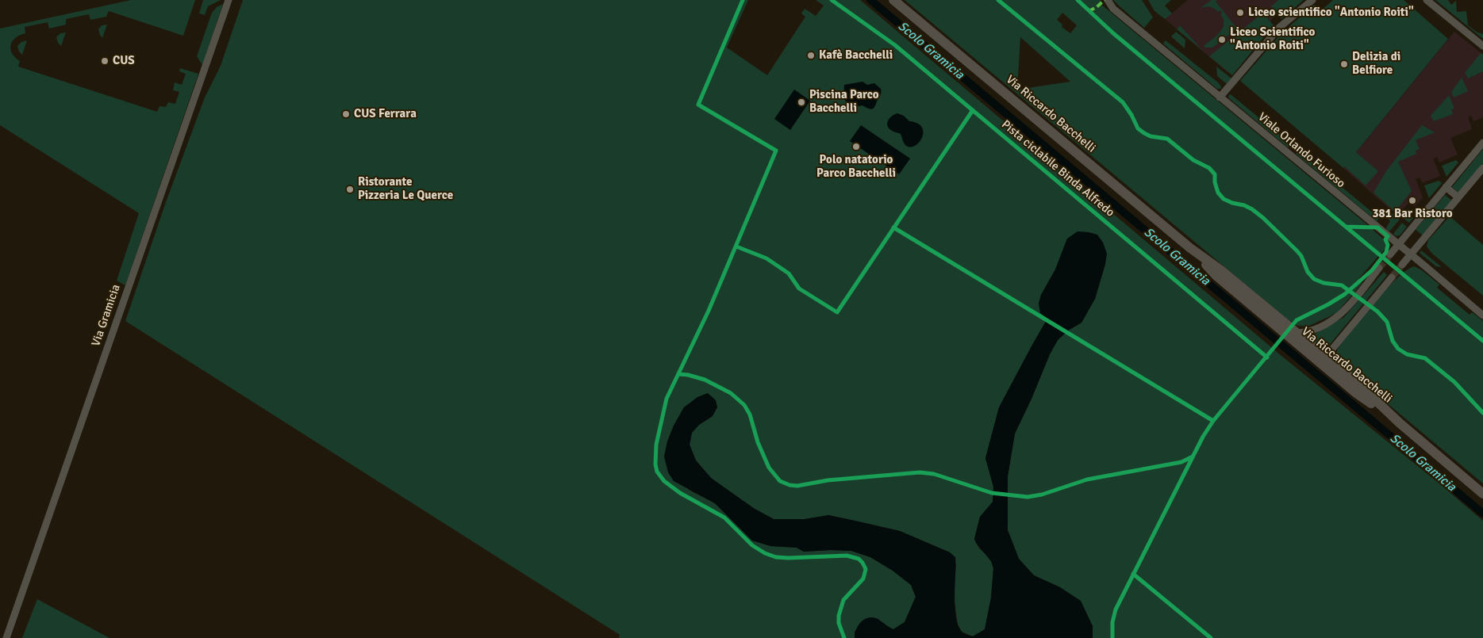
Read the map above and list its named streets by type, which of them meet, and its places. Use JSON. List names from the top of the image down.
{
  "streets": {
    "main road": ["Via Riccardo Bacchelli"],
    "street": ["Viale Orlando Furioso", "Via Gramicia"],
    "cycle path": ["Pista ciclabile Binda Alfredo"]
  },
  "water": ["Scolo Gramicia"],
  "places": [
    "Liceo scientifico \"Antonio Roiti\"",
    "Liceo Scientifico \"Antonio Roiti\"",
    "Kafè Bacchelli",
    "CUS",
    "Delizia di Belfiore",
    "Piscina Parco Bacchelli",
    "CUS Ferrara",
    "Polo natatorio Parco Bacchelli",
    "Ristorante Pizzeria Le Querce",
    "381 Bar Ristoro"
  ]
}
